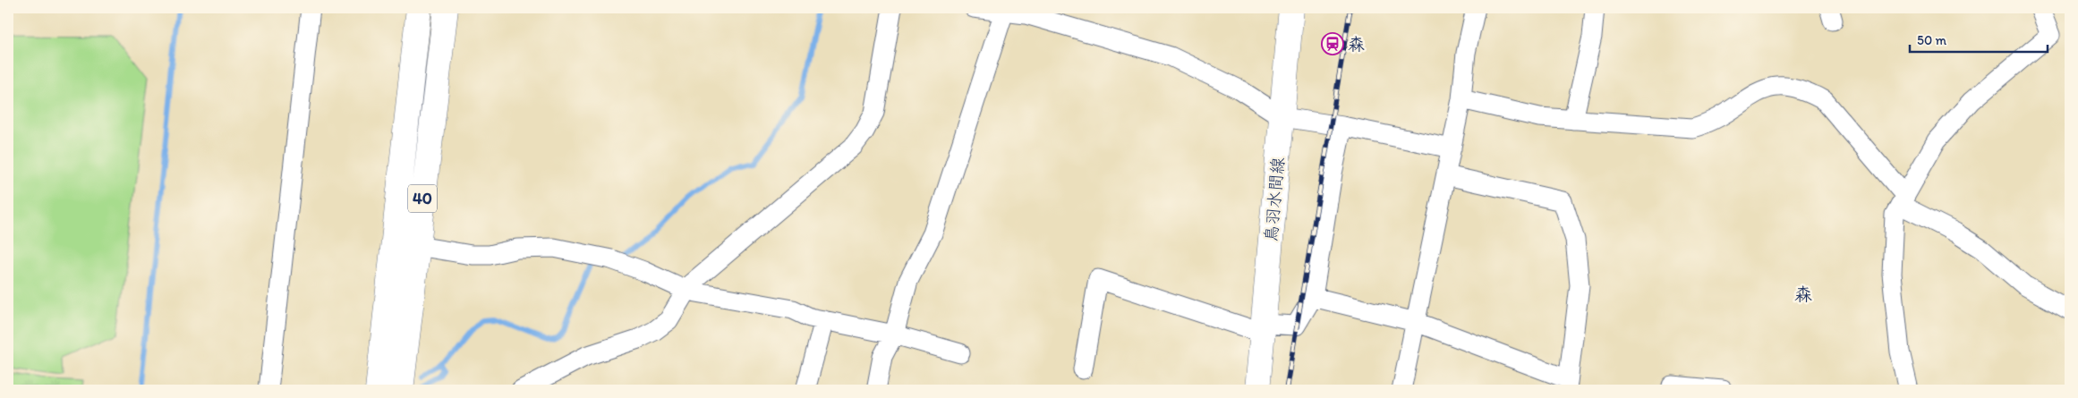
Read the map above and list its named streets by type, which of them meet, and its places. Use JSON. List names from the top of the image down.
{
  "streets": {
    "main road": ["40", "鳥羽水間線"]
  },
  "districts": ["森"],
  "places": {
    "station": ["森"]
  },
  "scale_bar": "50 m"
}
